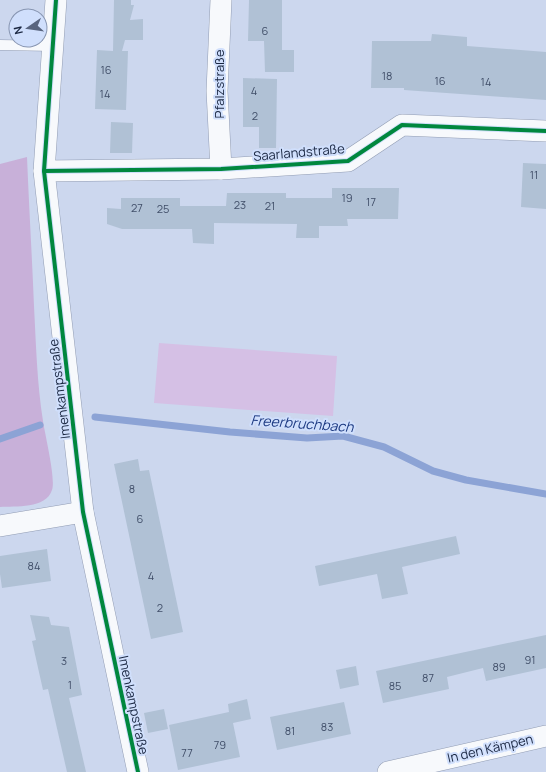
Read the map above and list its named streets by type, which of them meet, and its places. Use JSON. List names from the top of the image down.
{
  "streets": {
    "street": [
      "Pfalzstraße",
      "Saarlandstraße",
      "Imenkampstraße",
      "In den Kämpen"
    ]
  },
  "crossings": [
    ["Pfalzstraße", "Saarlandstraße"],
    ["Saarlandstraße", "Imenkampstraße"]
  ],
  "water": ["Freerbruchbach"],
  "house_numbers": [
    "6",
    "16",
    "18",
    "16",
    "14",
    "4",
    "14",
    "2",
    "11",
    "19",
    "17",
    "23",
    "21",
    "27",
    "25",
    "8",
    "6",
    "84",
    "4",
    "2",
    "91",
    "3",
    "89",
    "87",
    "1",
    "85",
    "83",
    "81",
    "79",
    "77"
  ],
  "north": "left"
}
